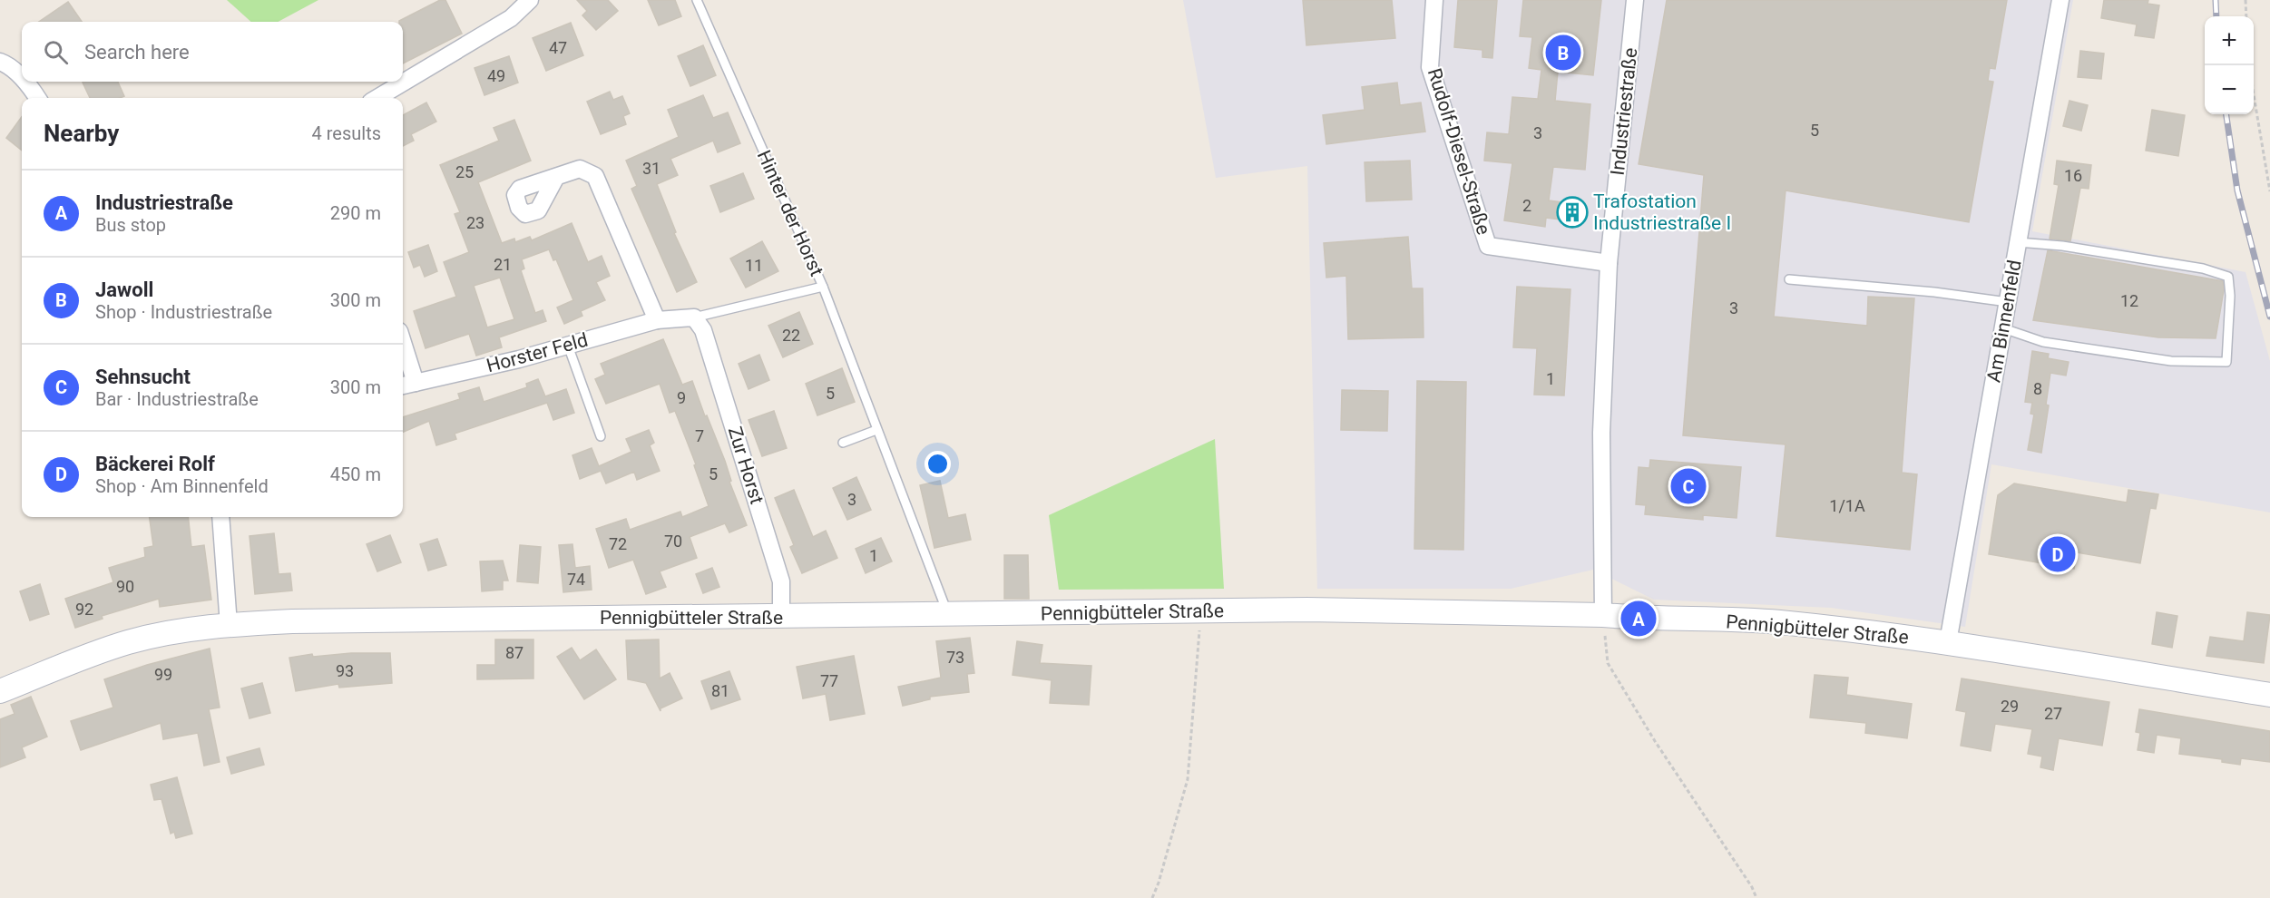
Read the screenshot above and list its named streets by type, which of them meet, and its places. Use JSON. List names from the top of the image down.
{
  "streets": {
    "street": [
      "Industriestraße",
      "Rudolf-Diesel-Straße",
      "Am Binnenfeld",
      "Horster Feld",
      "Zur Horst",
      "Pennigbütteler Straße"
    ],
    "lane": ["Hinter der Horst"]
  },
  "crossings": [
    ["Industriestraße", "Rudolf-Diesel-Straße"],
    ["Industriestraße", "Pennigbütteler Straße"],
    ["Hinter der Horst", "Horster Feld"],
    ["Hinter der Horst", "Pennigbütteler Straße"],
    ["Am Binnenfeld", "Pennigbütteler Straße"],
    ["Horster Feld", "Zur Horst"],
    ["Zur Horst", "Pennigbütteler Straße"]
  ],
  "places": {
    "building": ["Trafostation Industriestraße I"]
  },
  "house_numbers": [
    "47",
    "49",
    "5",
    "3",
    "31",
    "25",
    "16",
    "2",
    "23",
    "21",
    "11",
    "12",
    "3",
    "22",
    "1",
    "8",
    "5",
    "9",
    "7",
    "5",
    "3",
    "1/1A",
    "70",
    "72",
    "1",
    "74",
    "90",
    "92",
    "87",
    "73",
    "93",
    "99",
    "77",
    "81",
    "29",
    "27"
  ],
  "page": {
    "map_buttons": ["+", "−"],
    "search": "Search here",
    "pins": [
      "B",
      "C",
      "D",
      "A"
    ],
    "heading": ["Nearby", "4 results"],
    "list": [
      {
        "mark": "A",
        "name": "Industriestraße",
        "note": "Bus stop",
        "value": "290 m"
      },
      {
        "mark": "B",
        "name": "Jawoll",
        "note": "Shop · Industriestraße",
        "value": "300 m"
      },
      {
        "mark": "C",
        "name": "Sehnsucht",
        "note": "Bar · Industriestraße",
        "value": "300 m"
      },
      {
        "mark": "D",
        "name": "Bäckerei Rolf",
        "note": "Shop · Am Binnenfeld",
        "value": "450 m"
      }
    ]
  }
}
